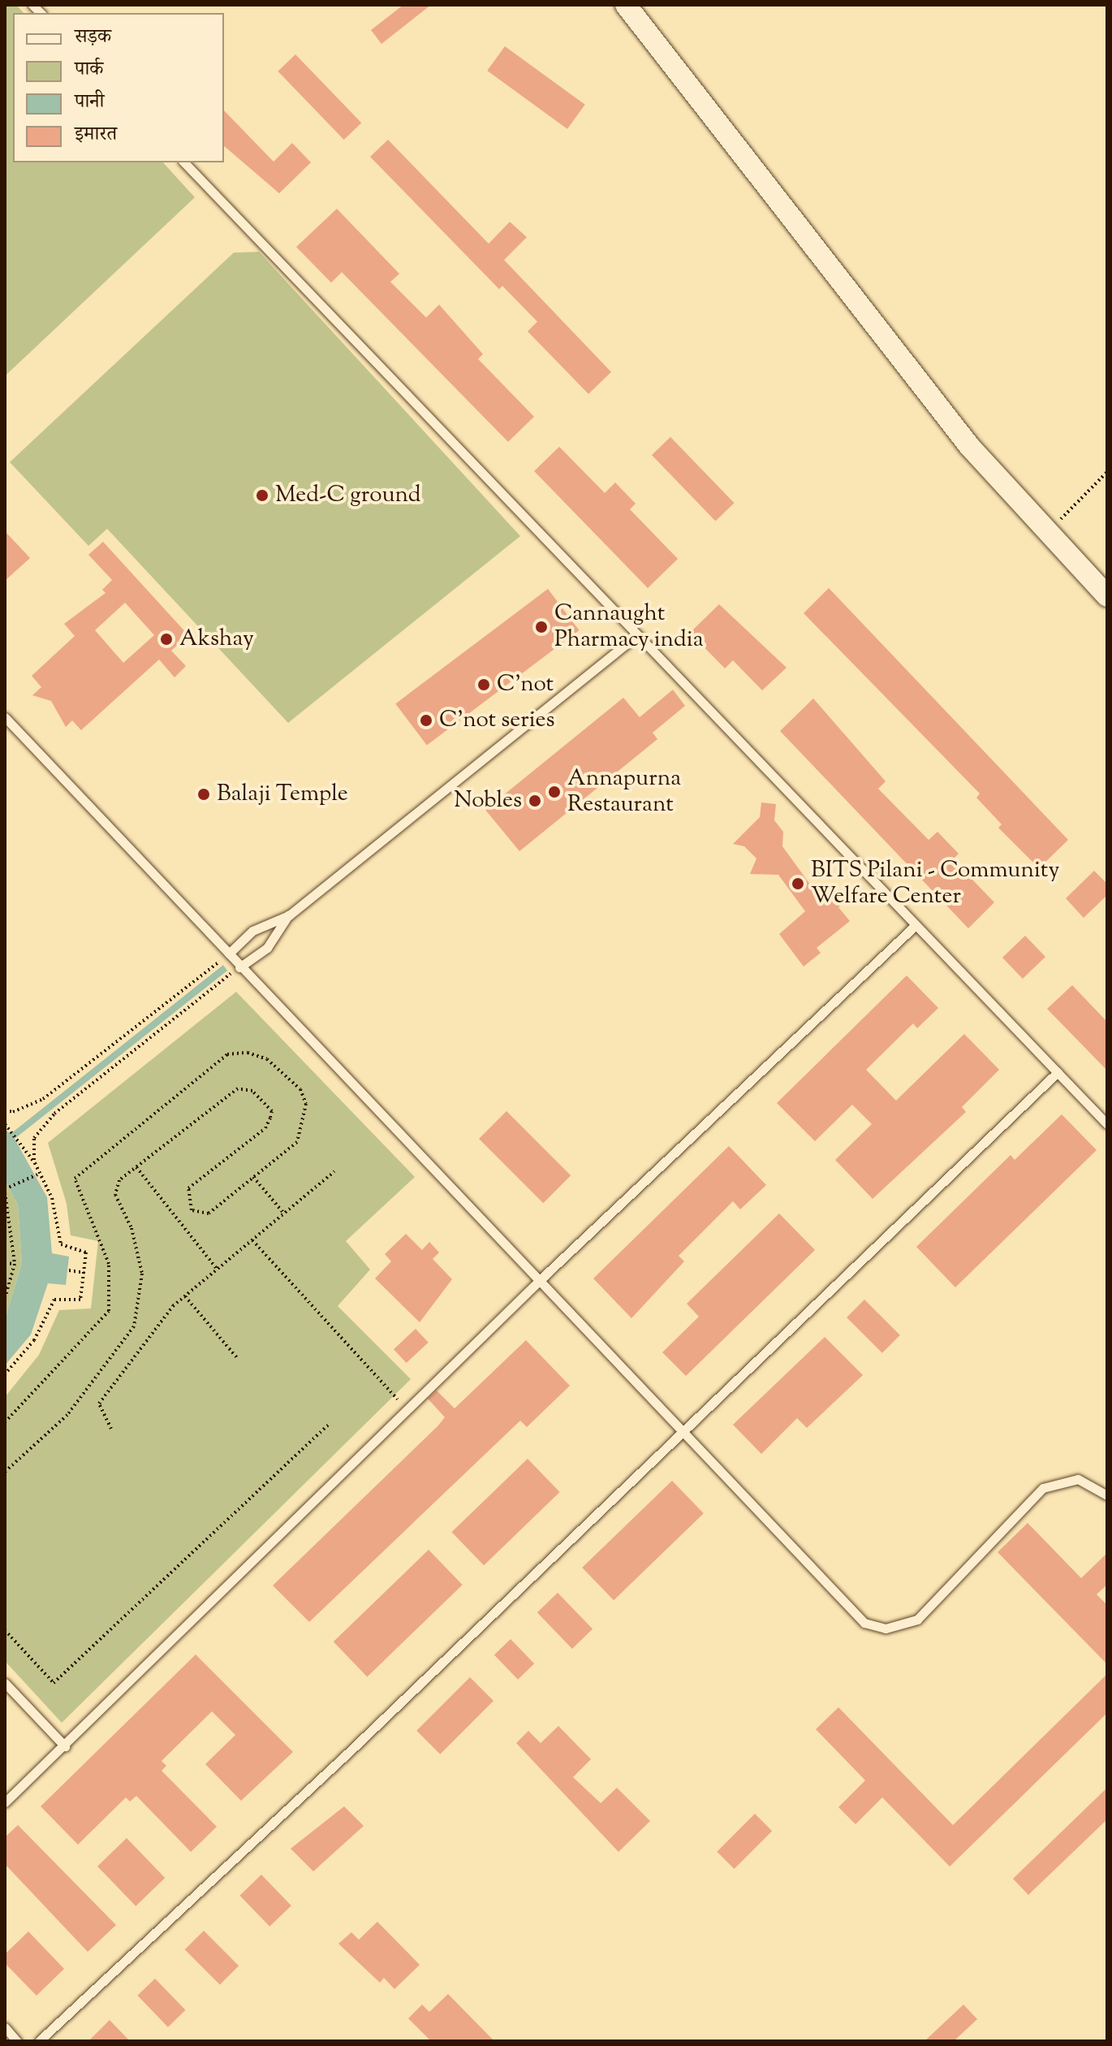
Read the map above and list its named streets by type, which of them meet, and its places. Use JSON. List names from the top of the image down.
{
  "places": [
    "Med-C ground",
    "Cannaught Pharmacy india",
    "Akshay",
    "C'not",
    "C'not series",
    "Annapurna Restaurant",
    "Balaji Temple",
    "Nobles",
    "BITS Pilani - Community Welfare Center"
  ],
  "legend": [
    "सड़क",
    "पार्क",
    "पानी",
    "इमारत"
  ]
}
